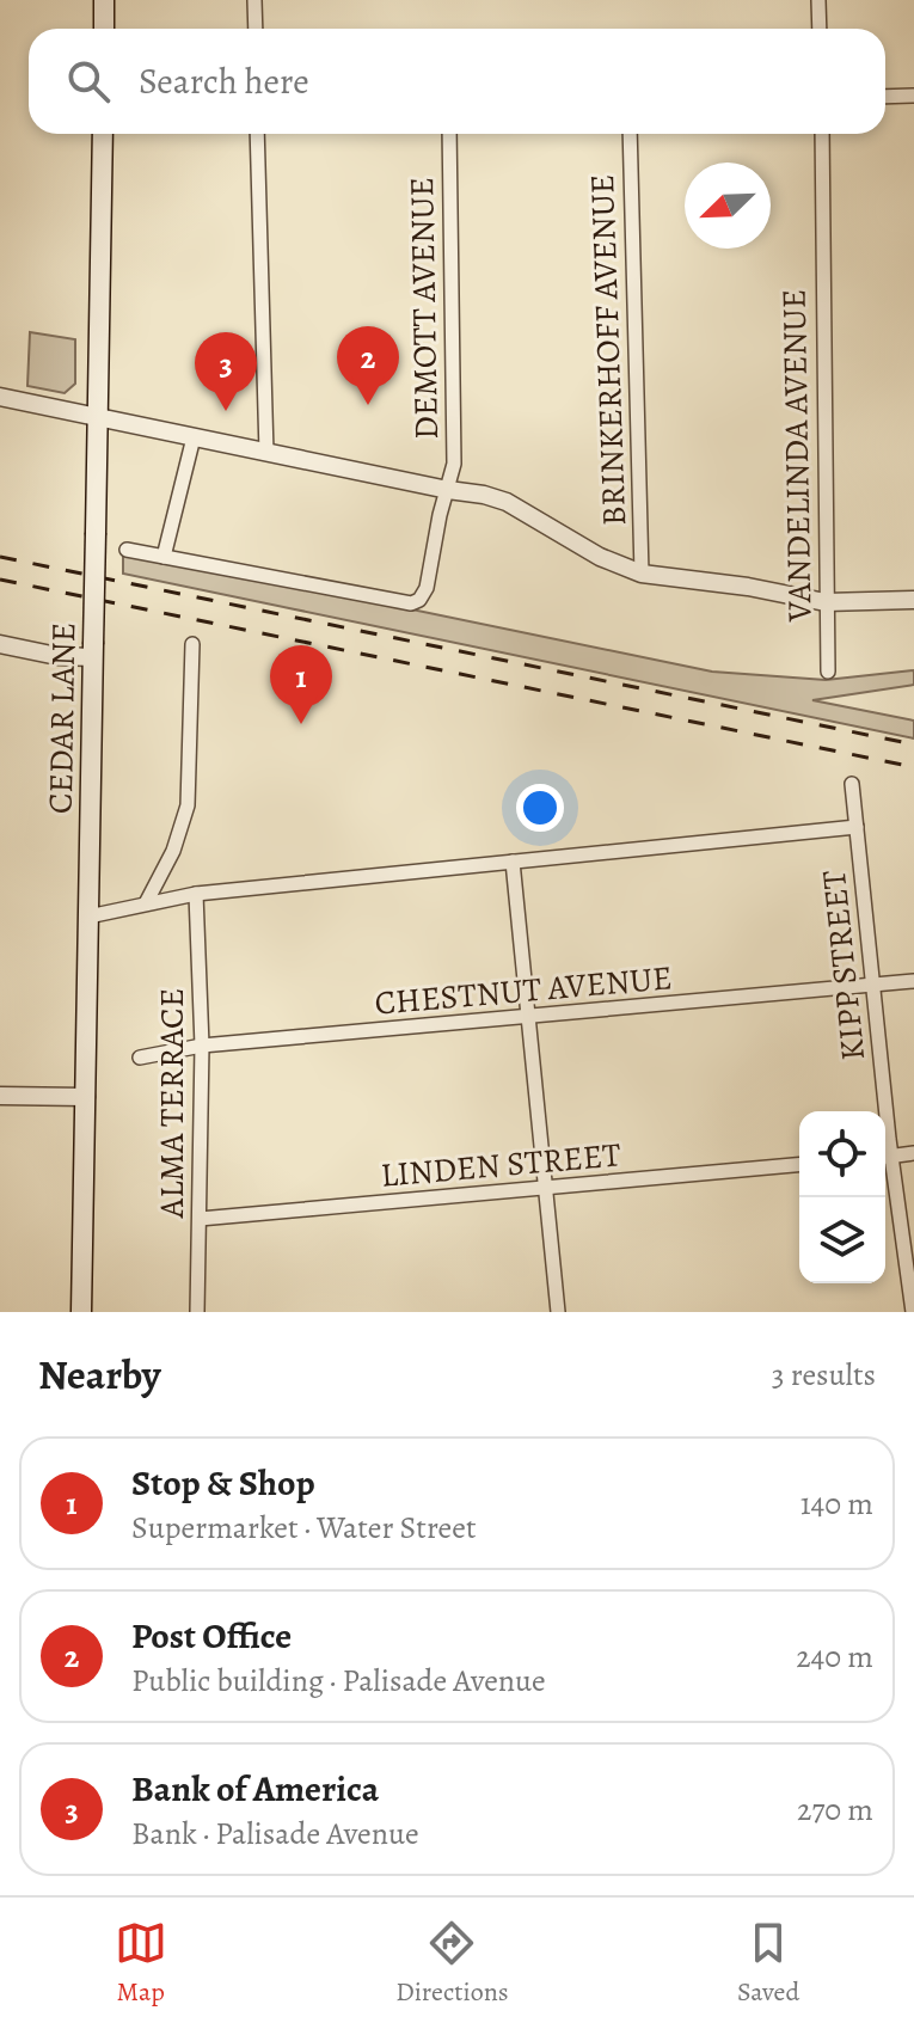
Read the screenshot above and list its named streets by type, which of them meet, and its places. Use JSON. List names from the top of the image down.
{
  "streets": {
    "main road": ["CEDAR LANE"],
    "street": [
      "DEMOTT AVENUE",
      "BRINKERHOFF AVENUE",
      "VANDELINDA AVENUE",
      "KIPP STREET",
      "CHESTNUT AVENUE",
      "ALMA TERRACE",
      "LINDEN STREET"
    ]
  },
  "crossings": [
    ["KIPP STREET", "CHESTNUT AVENUE"],
    ["CHESTNUT AVENUE", "ALMA TERRACE"],
    ["ALMA TERRACE", "LINDEN STREET"]
  ],
  "north": "bottom left",
  "page": {
    "search": "Search here",
    "pins": ["2", "3", "1"],
    "heading": ["Nearby", "3 results"],
    "list": [
      {
        "mark": "1",
        "name": "Stop & Shop",
        "note": "Supermarket · Water Street",
        "value": "140 m"
      },
      {
        "mark": "2",
        "name": "Post Office",
        "note": "Public building · Palisade Avenue",
        "value": "240 m"
      },
      {
        "mark": "3",
        "name": "Bank of America",
        "note": "Bank · Palisade Avenue",
        "value": "270 m"
      }
    ],
    "nav": ["Map", "Directions", "Saved"]
  }
}
